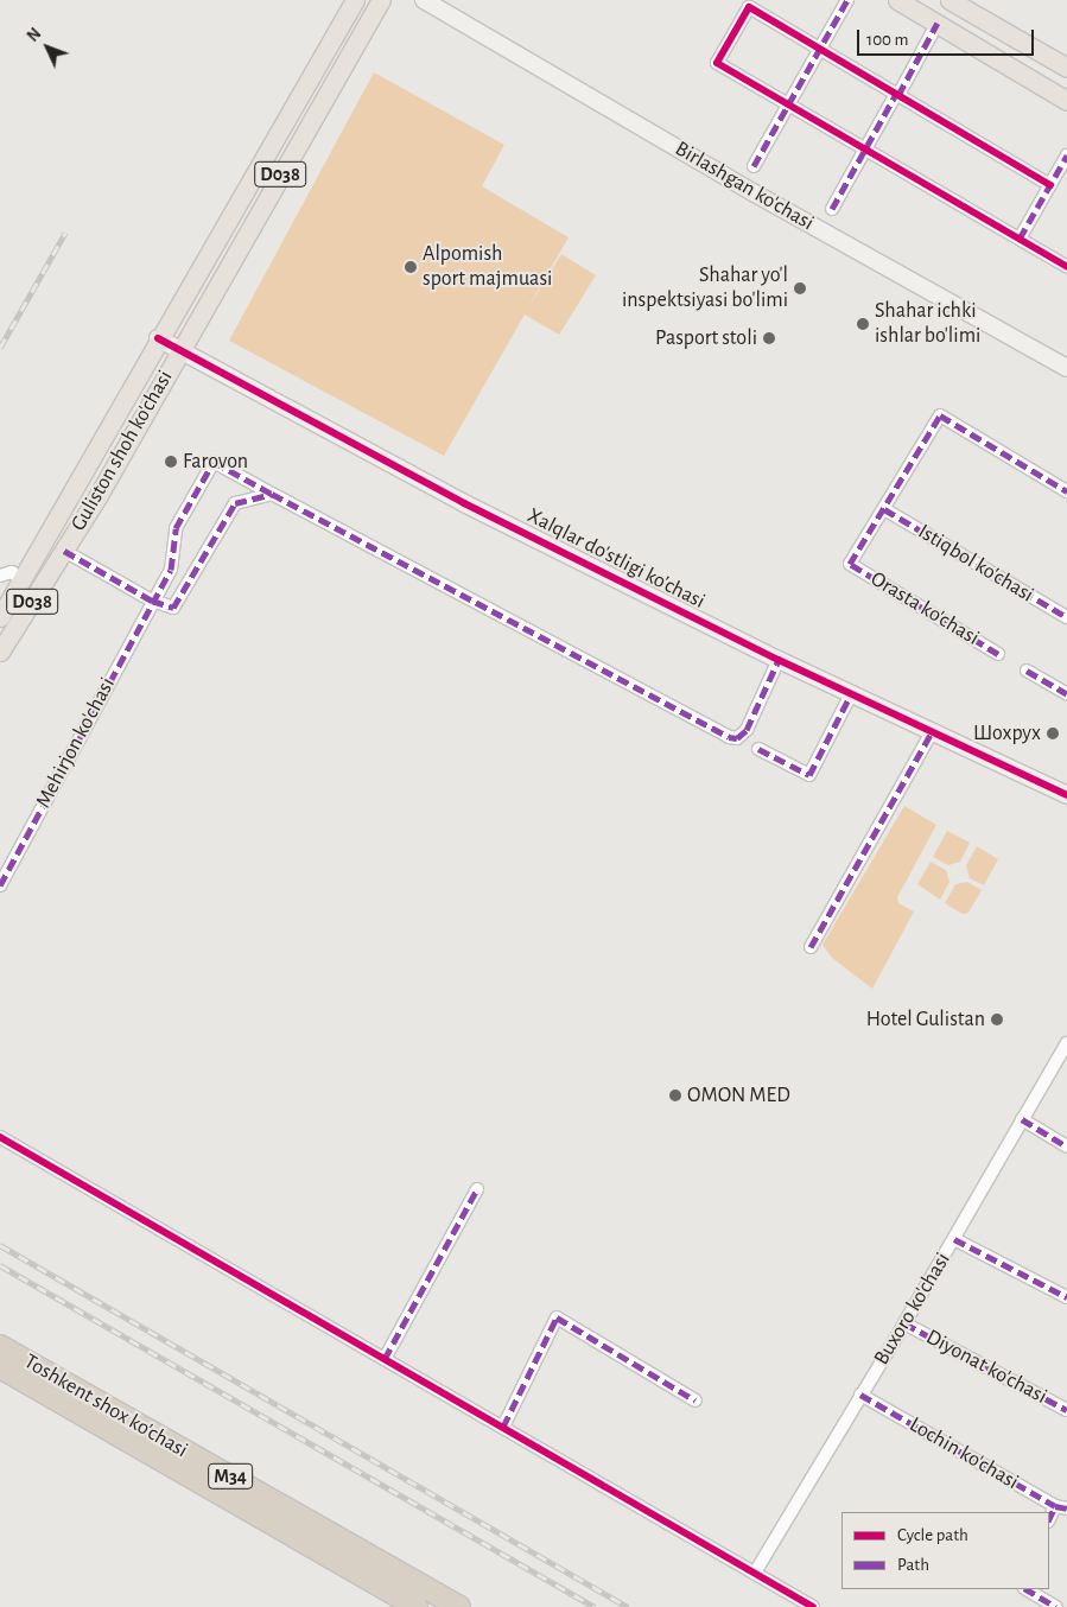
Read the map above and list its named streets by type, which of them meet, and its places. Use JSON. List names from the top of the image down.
{
  "streets": {
    "highway": ["Toshkent shox ko'chasi", "M34"],
    "main road": ["D038", "Guliston shoh ko'chasi"],
    "street": [
      "Birlashgan ko'chasi",
      "Xalqlar do'stligi ko'chasi",
      "Istiqbol ko'chasi",
      "Orasta ko'chasi",
      "Mehirjon ko'chasi",
      "Buxoro ko'chasi",
      "Diyonat ko'chasi",
      "Lochin ko'chasi"
    ]
  },
  "crossings": [
    ["Guliston shoh ko'chasi", "Xalqlar do'stligi ko'chasi"],
    ["Istiqbol ko'chasi", "Orasta ko'chasi"],
    ["Buxoro ko'chasi", "Diyonat ko'chasi"],
    ["Buxoro ko'chasi", "Lochin ko'chasi"]
  ],
  "places": [
    "Alpomish sport majmuasi",
    "Shahar yo'l inspektsiyasi bo'limi",
    "Shahar ichki ishlar bo'limi",
    "Pasport stoli",
    "Farovon",
    "Шохрух",
    "Hotel Gulistan",
    "OMON MED"
  ],
  "legend": ["Cycle path", "Path"],
  "scale_bar": "100 m",
  "north": "top left"
}
